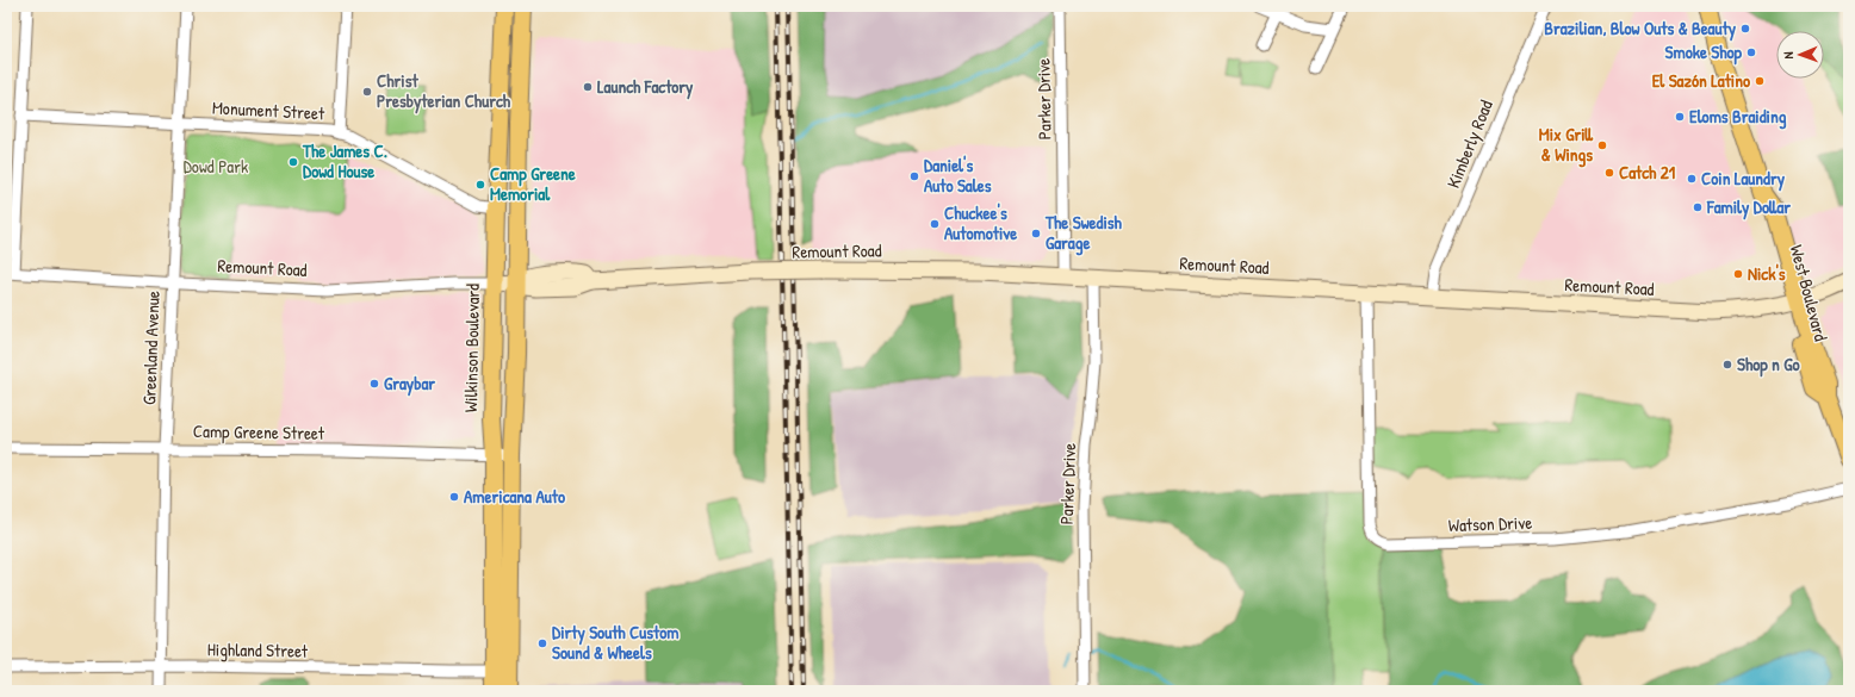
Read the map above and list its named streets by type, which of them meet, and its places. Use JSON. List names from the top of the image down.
{
  "streets": {
    "main road": ["Remount Road", "West Boulevard", "Wilkinson Boulevard"],
    "street": [
      "Parker Drive",
      "Monument Street",
      "Kimberly Road",
      "Greenland Avenue",
      "Camp Greene Street",
      "Watson Drive",
      "Highland Street"
    ]
  },
  "crossings": [
    ["Parker Drive", "Remount Road"],
    ["Monument Street", "Greenland Avenue"],
    ["Monument Street", "Wilkinson Boulevard"],
    ["Kimberly Road", "Remount Road"],
    ["Remount Road", "West Boulevard"],
    ["Remount Road", "Greenland Avenue"],
    ["Remount Road", "Wilkinson Boulevard"],
    ["Remount Road", "Watson Drive"],
    ["Greenland Avenue", "Camp Greene Street"],
    ["Greenland Avenue", "Highland Street"],
    ["Wilkinson Boulevard", "Camp Greene Street"],
    ["Wilkinson Boulevard", "Highland Street"]
  ],
  "parks": ["Dowd Park"],
  "places": [
    "Brazilian, Blow Outs & Beauty",
    "Smoke Shop",
    "El Sazón Latino",
    "Launch Factory",
    "Christ Presbyterian Church",
    "Eloms Braiding",
    "Mix Grill & Wings",
    "The James C. Dowd House",
    "Catch 21",
    "Daniel's Auto Sales",
    "Coin Laundry",
    "Camp Greene Memorial",
    "Family Dollar",
    "Chuckee's Automotive",
    "The Swedish Garage",
    "Nick's",
    "Shop n Go",
    "Graybar",
    "Americana Auto",
    "Dirty South Custom Sound & Wheels"
  ],
  "north": "left"
}
